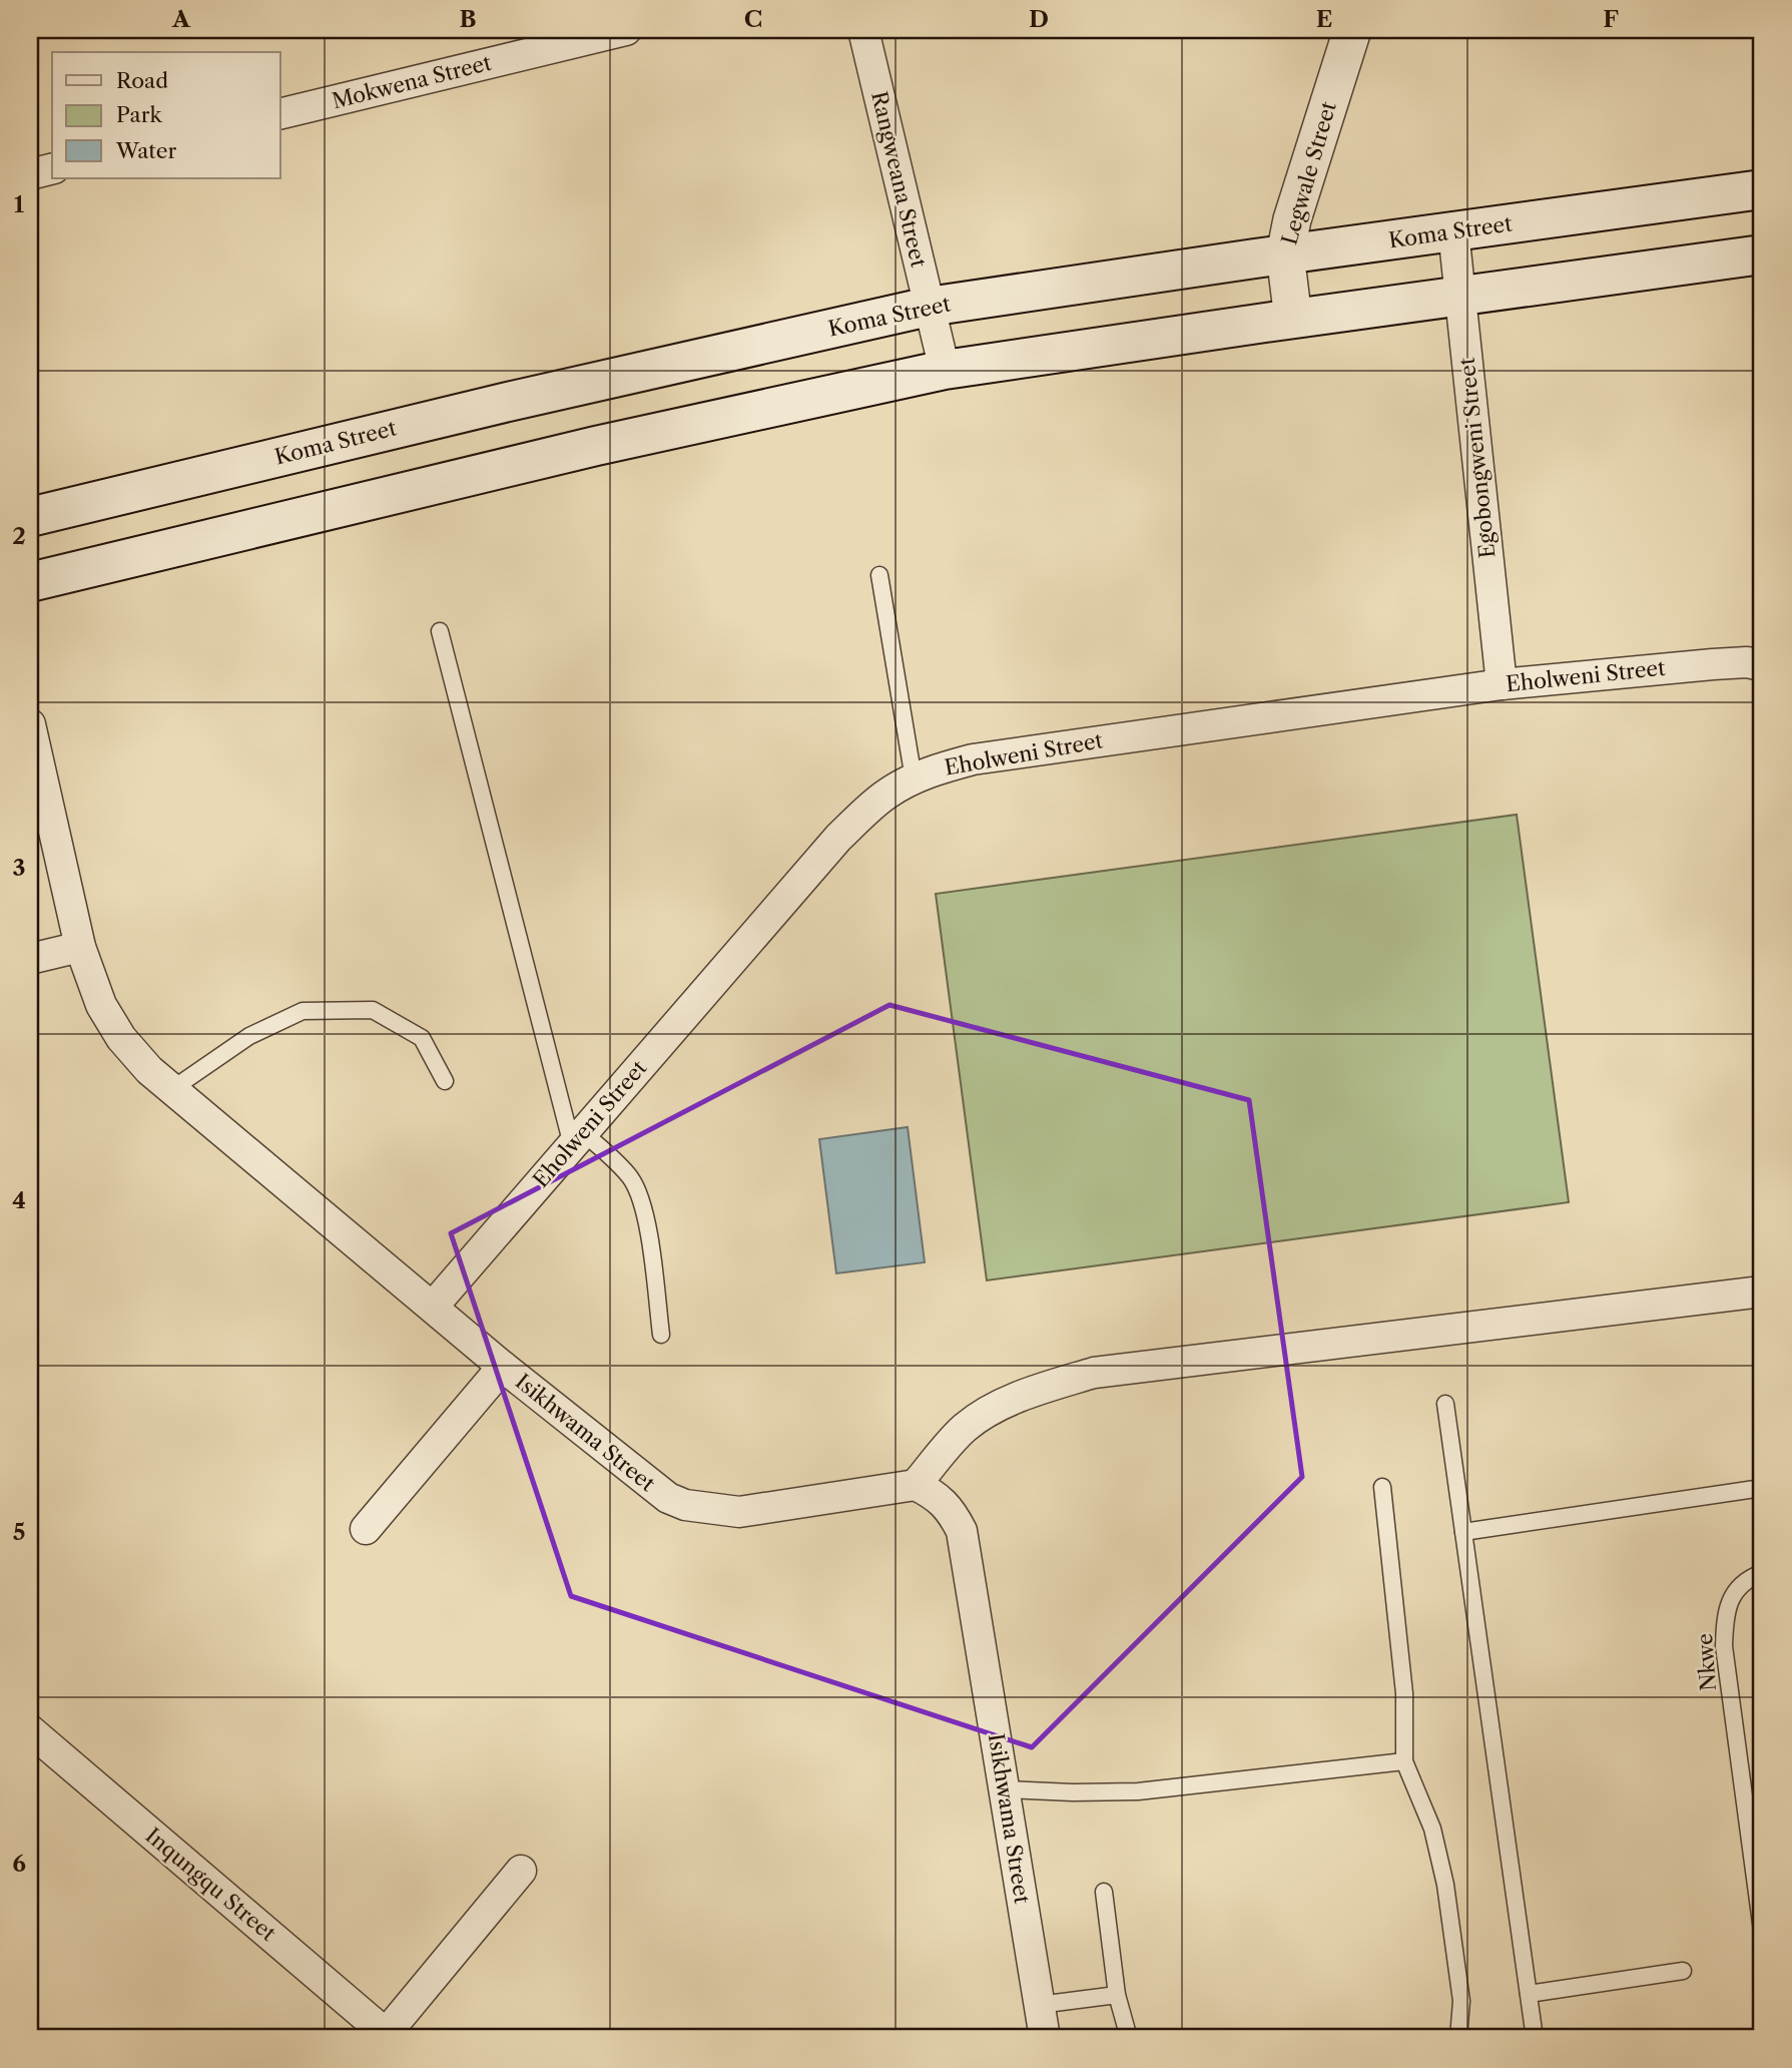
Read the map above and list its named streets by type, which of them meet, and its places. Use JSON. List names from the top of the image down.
{
  "streets": {
    "main road": ["Koma Street"],
    "street": [
      "Mokwena Street",
      "Legwale Street",
      "Rangweana Street",
      "Egobongweni Street",
      "Eholweni Street",
      "Isikhwama Street",
      "Inqungqu Street"
    ],
    "lane": ["Nkwe"]
  },
  "crossings": [
    ["Legwale Street", "Koma Street"],
    ["Rangweana Street", "Koma Street"],
    ["Koma Street", "Egobongweni Street"],
    ["Egobongweni Street", "Eholweni Street"],
    ["Eholweni Street", "Isikhwama Street"]
  ],
  "legend": ["Road", "Park", "Water"],
  "grid": {
    "columns": [
      "A",
      "B",
      "C",
      "D",
      "E",
      "F"
    ],
    "rows": [
      "1",
      "2",
      "3",
      "4",
      "5",
      "6"
    ]
  }
}
